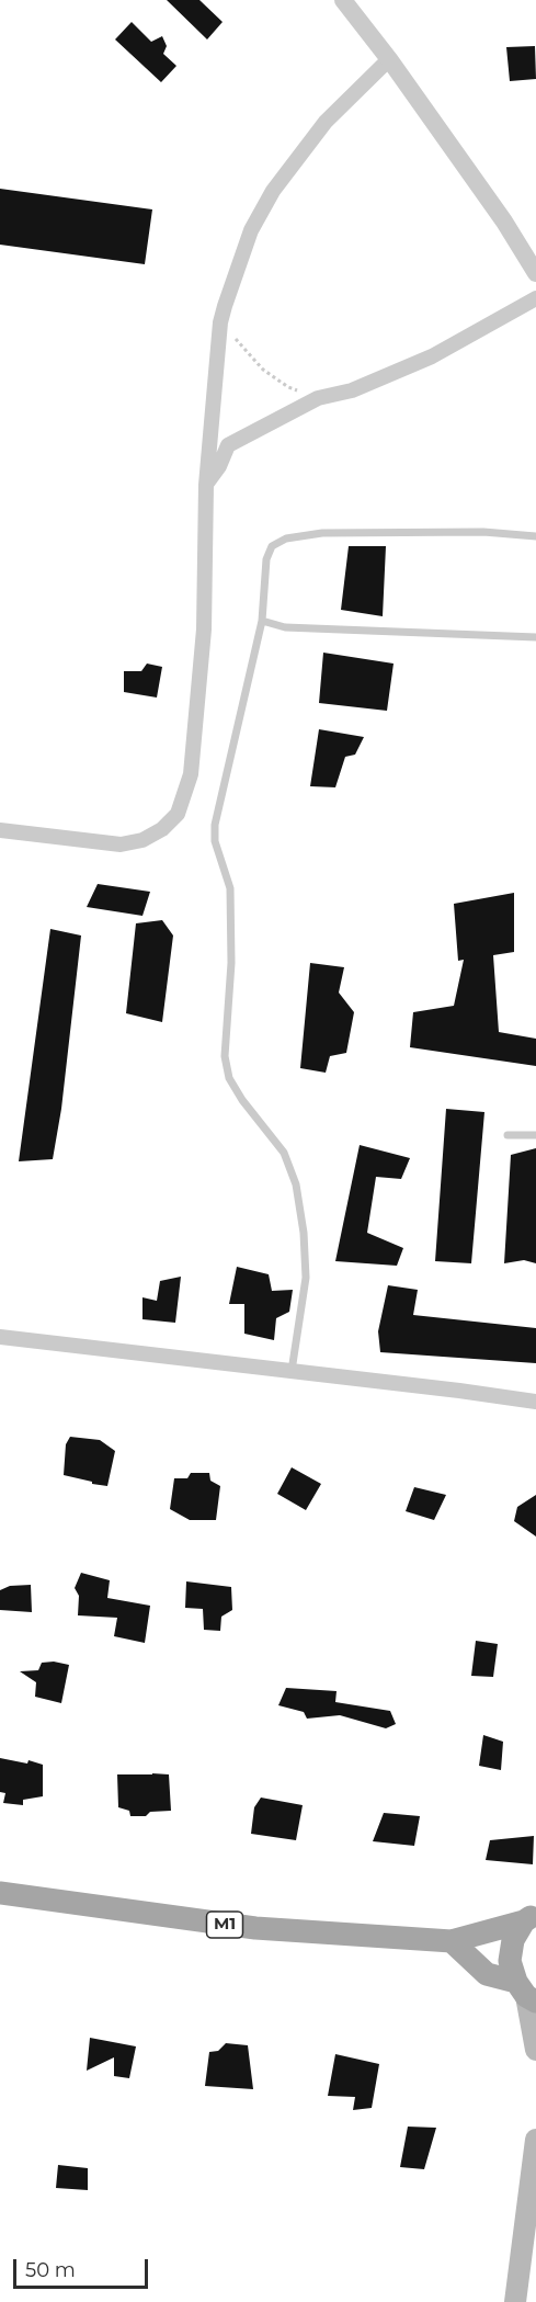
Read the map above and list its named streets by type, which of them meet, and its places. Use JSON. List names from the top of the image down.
{
  "streets": {
    "main road": ["M1"]
  },
  "scale_bar": "50 m"
}
